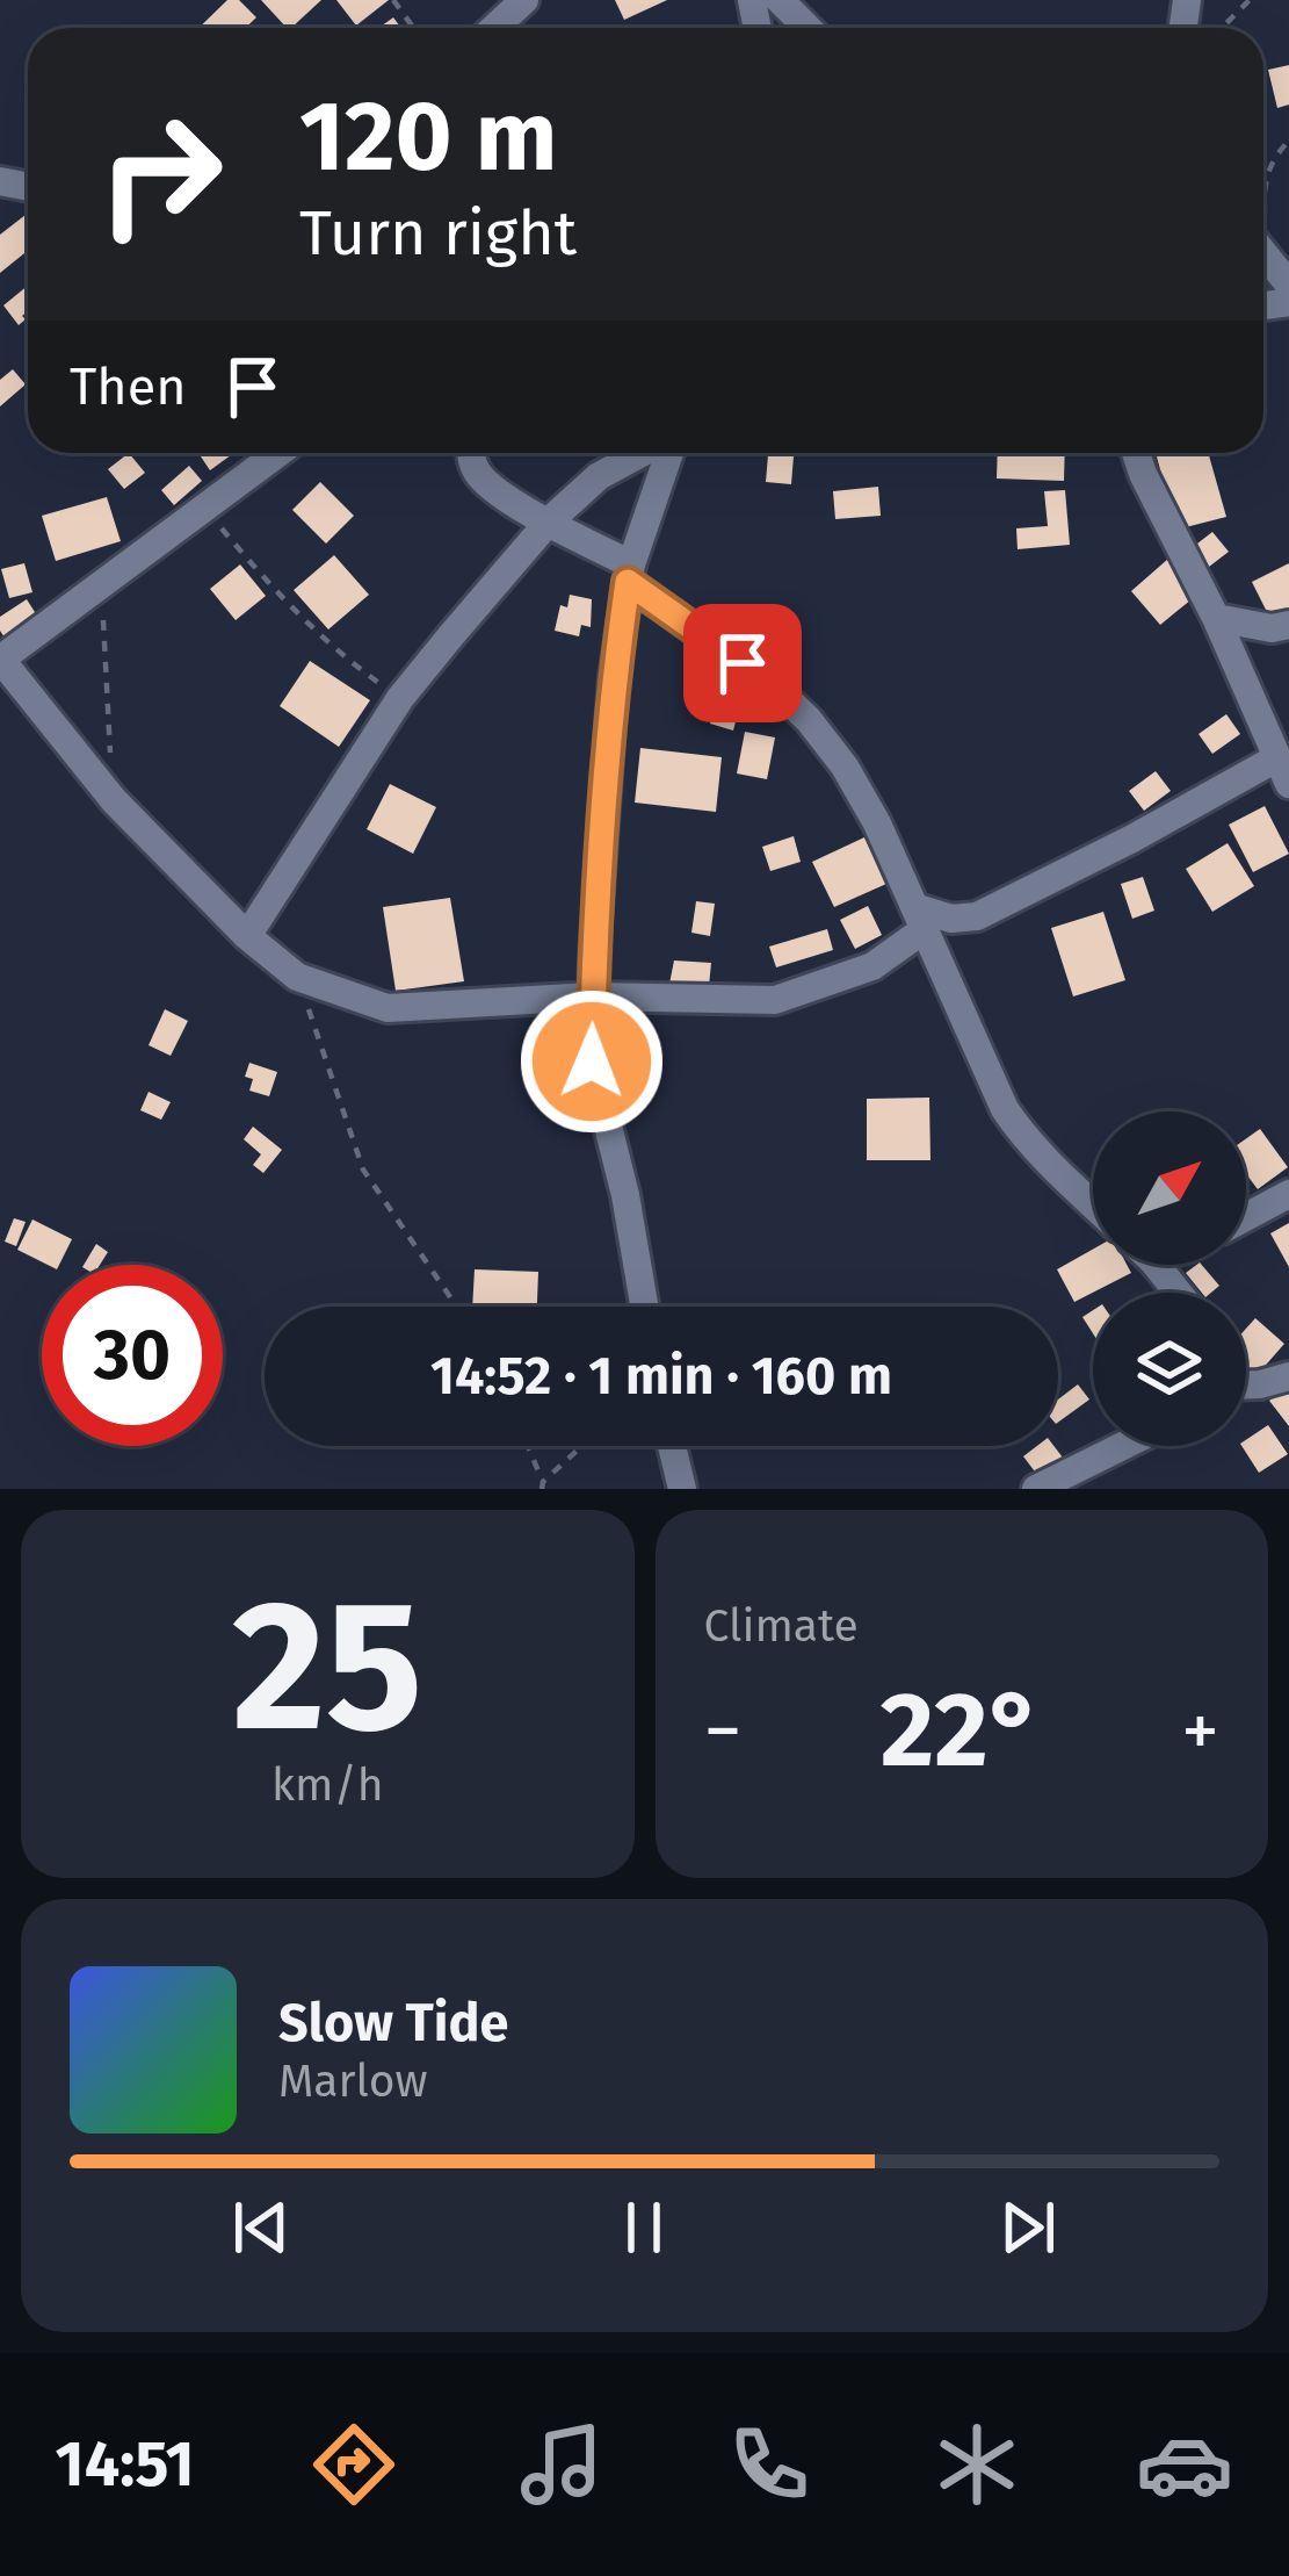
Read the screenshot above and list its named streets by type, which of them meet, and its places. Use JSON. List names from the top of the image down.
{
  "north": "top right",
  "page": {
    "turn": ["120 m", "Turn right"],
    "then": "Then",
    "limit": "30",
    "trip": "14:52 · 1 min · 160 m",
    "tile": [
      ["25", "km/h"],
      "Climate"
    ],
    "heat": ["−", "22°", "+"],
    "song": ["Slow Tide", "Marlow"],
    "tabs": "14:51"
  }
}
